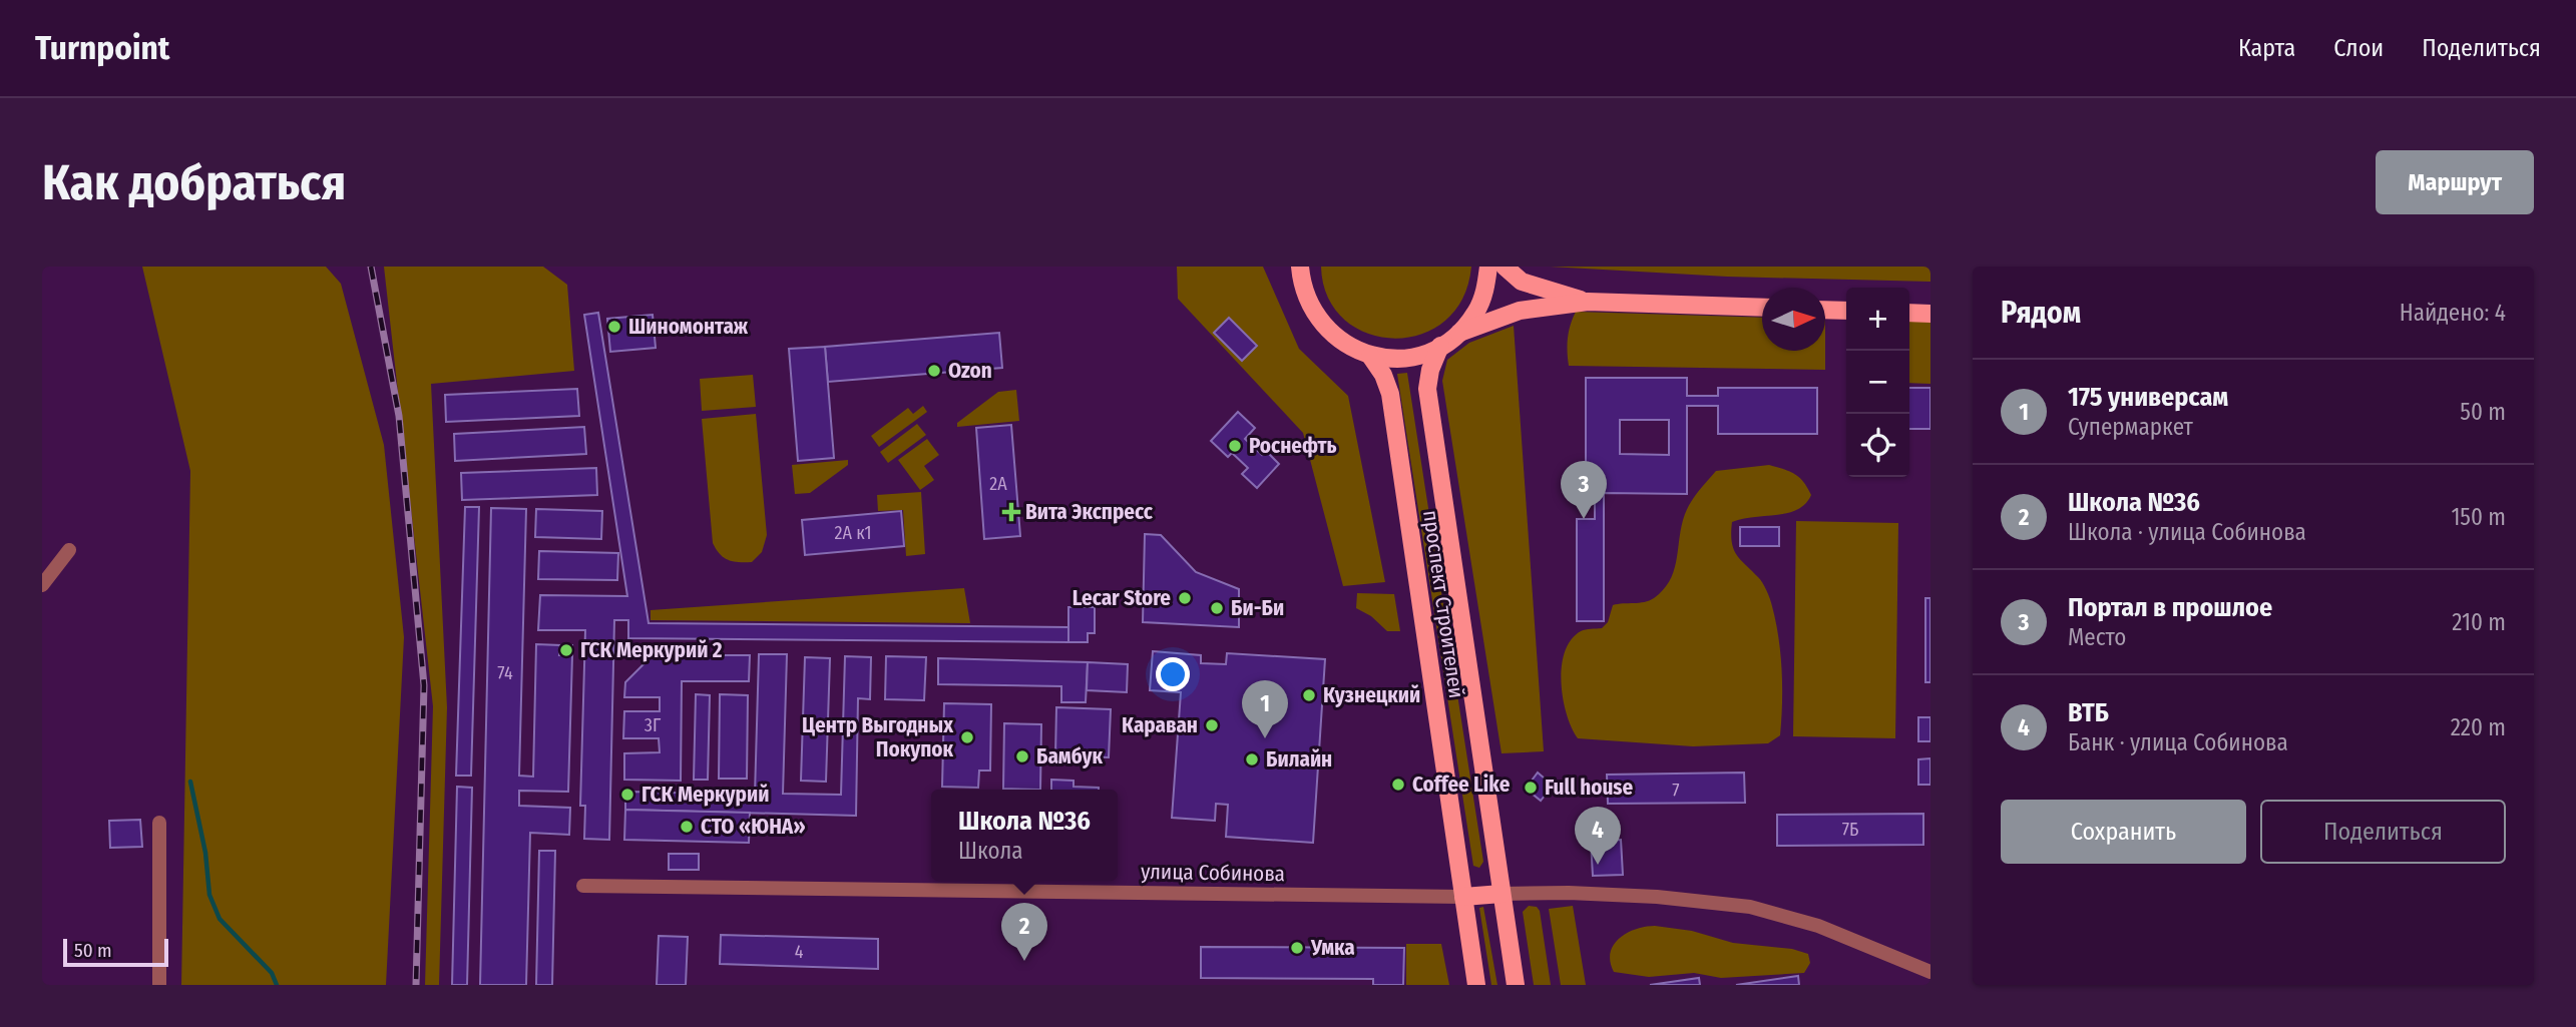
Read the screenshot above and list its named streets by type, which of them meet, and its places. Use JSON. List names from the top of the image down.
{
  "streets": {
    "main road": ["проспект Строителей"],
    "street": ["улица Собинова"]
  },
  "crossings": [
    ["проспект Строителей", "улица Собинова"]
  ],
  "places": {
    "other": [
      "Шиномонтаж",
      "Ozon",
      "Роснефть",
      "Lecar Store",
      "Би-Би",
      "ГСК Меркурий 2",
      "Кузнецкий",
      "Караван",
      "Центр Выгодных Покупок",
      "Бамбук",
      "Билайн",
      "Coffee Like",
      "Full house",
      "ГСК Меркурий",
      "СТО «ЮНА»",
      "Умка"
    ],
    "health": ["Вита Экспресс"]
  },
  "house_numbers": [
    "2А",
    "2А к1",
    "74",
    "3Г",
    "7",
    "7Б",
    "4"
  ],
  "scale_bar": "50 m",
  "north": "right",
  "page": {
    "header": "Turnpoint",
    "nav": ["Карта", "Слои", "Поделиться"],
    "buttons": [
      "Маршрут",
      ["Сохранить", "Поделиться"]
    ],
    "title": "Как добраться",
    "heading": ["Рядом", "Найдено: 4"],
    "map_buttons": ["+", "−"],
    "list": [
      {
        "mark": "1",
        "name": "175 универсам",
        "note": "Супермаркет",
        "value": "50 m"
      },
      {
        "mark": "2",
        "name": "Школа №36",
        "note": "Школа · улица Собинова",
        "value": "150 m"
      },
      {
        "mark": "3",
        "name": "Портал в прошлое",
        "note": "Место",
        "value": "210 m"
      },
      {
        "mark": "4",
        "name": "ВТБ",
        "note": "Банк · улица Собинова",
        "value": "220 m"
      }
    ],
    "pins": [
      "3",
      "1",
      "4",
      "2"
    ],
    "popup": ["Школа №36", "Школа"],
    "scale": "50 m"
  }
}
